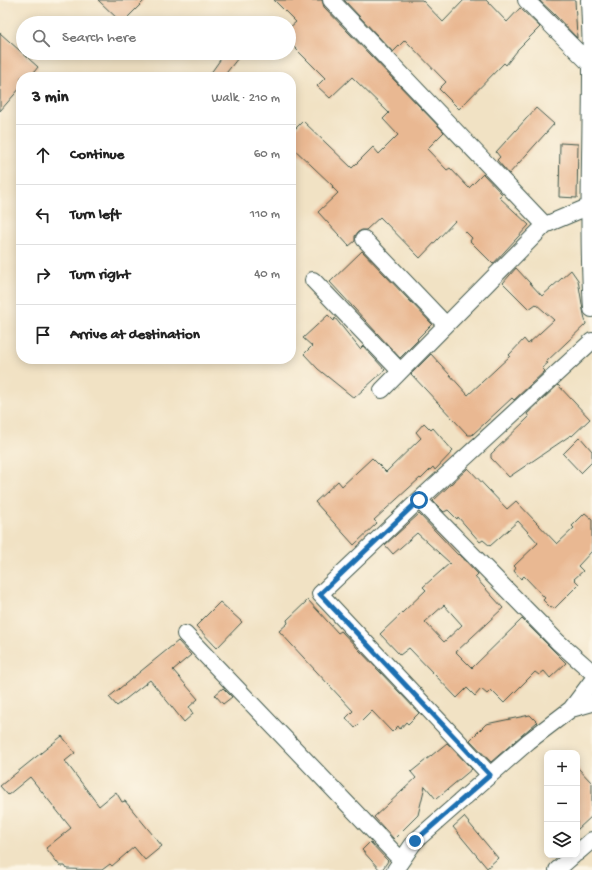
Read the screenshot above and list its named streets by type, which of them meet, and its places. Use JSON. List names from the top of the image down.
{
  "page": {
    "search": "Search here",
    "heading": ["3 min", "Walk · 210 m"],
    "list": [
      ["Continue", "60 m"],
      ["Turn left", "110 m"],
      ["Turn right", "40 m"],
      "Arrive at destination"
    ],
    "map_buttons": ["+", "−"]
  }
}
